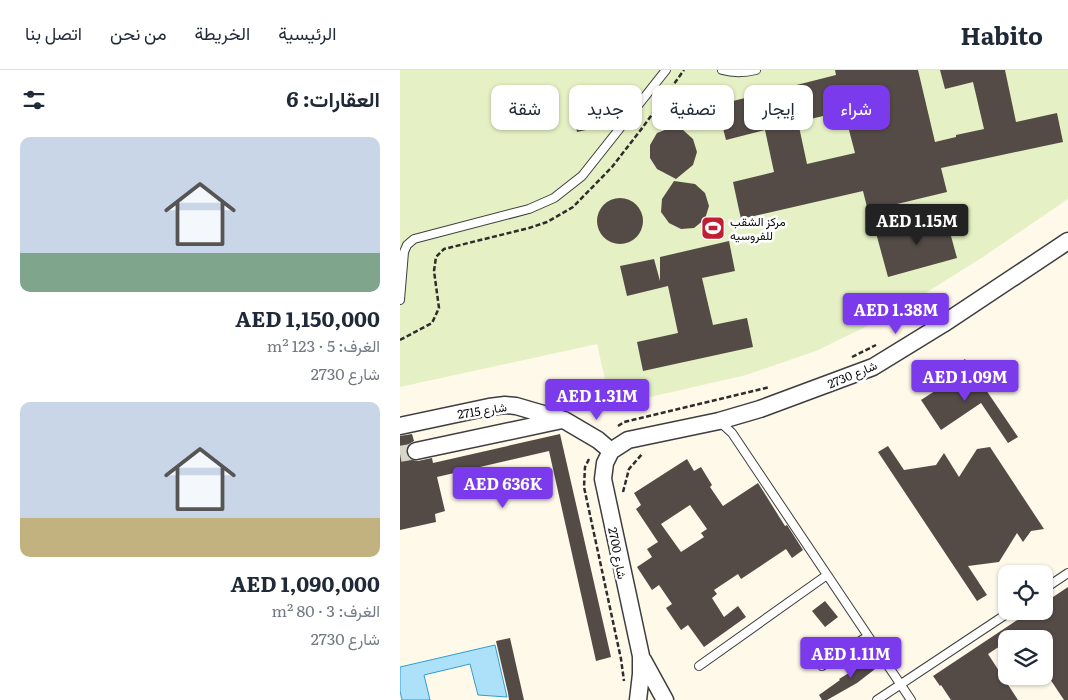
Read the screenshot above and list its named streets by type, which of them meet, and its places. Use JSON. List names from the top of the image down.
{
  "streets": {
    "street": ["شارع 2730", "شارع 2715", "شارع 2700"]
  },
  "crossings": [
    ["شارع 2730", "شارع 2715"],
    ["شارع 2730", "شارع 2700"],
    ["شارع 2715", "شارع 2700"]
  ],
  "places": {
    "sports": ["مركز الشقب للفروسيه"]
  },
  "page": {
    "header": "Habito",
    "nav": [
      "الرئيسية",
      "الخريطة",
      "من نحن",
      "اتصل بنا"
    ],
    "heading": "العقارات: 6",
    "chip": [
      "شراء",
      "إيجار",
      "تصفية",
      "جديد",
      "شقة"
    ],
    "list": [
      {
        "name": "AED 1,150,000",
        "note": "الغرف: 5 · 123 m² · شارع 2730"
      },
      {
        "name": "AED 1,090,000",
        "note": "الغرف: 3 · 80 m² · شارع 2730"
      }
    ],
    "price": [
      "AED 1.15M",
      "AED 1.38M",
      "AED 1.09M",
      "AED 1.31M",
      "AED 636K",
      "AED 1.11M"
    ]
  }
}
